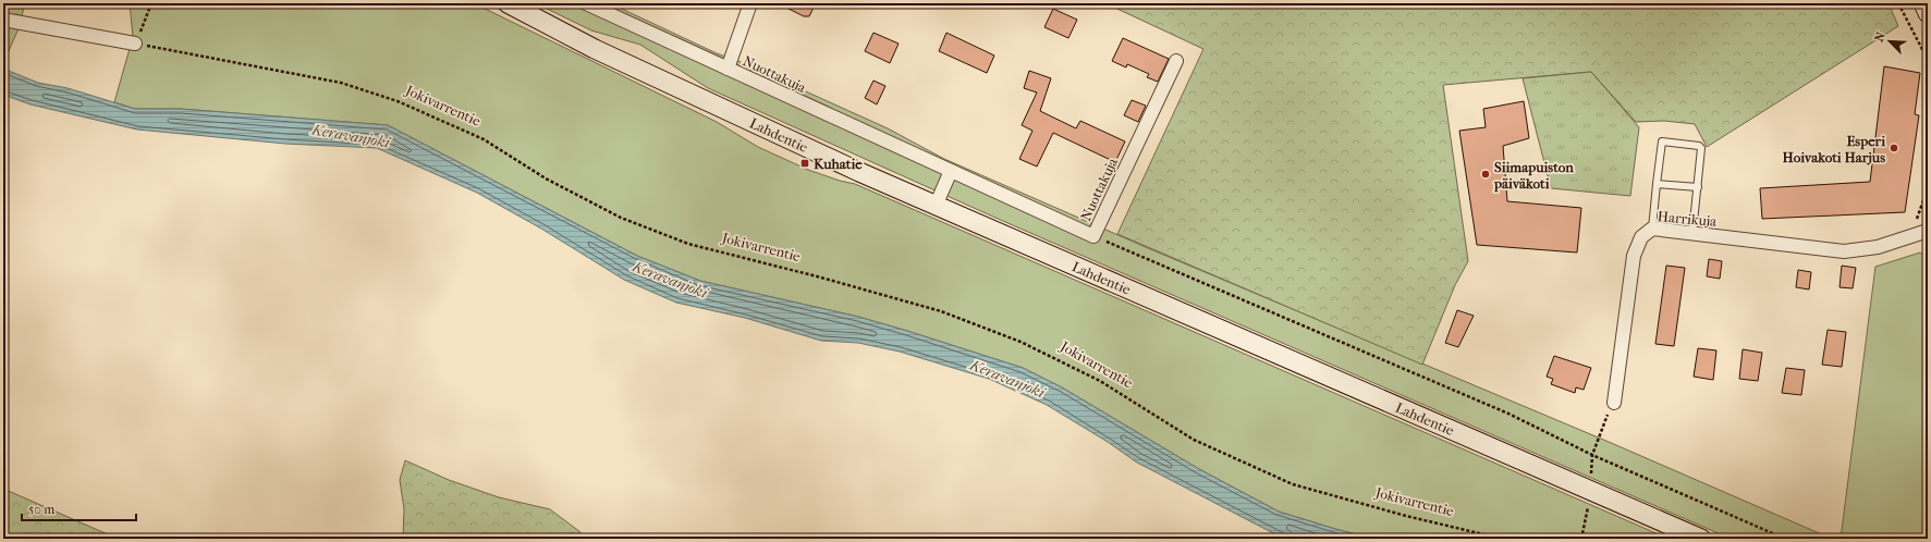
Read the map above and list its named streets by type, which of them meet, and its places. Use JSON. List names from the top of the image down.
{
  "streets": {
    "main road": ["Lahdentie"],
    "street": ["Nuottakuja", "Harrikuja"],
    "path": ["Jokivarrentie"]
  },
  "water": ["Keravanjoki"],
  "places": {
    "other": ["Esperi Hoivakoti Harjus", "Siimapuiston päiväkoti"],
    "transit": ["Kuhatie"]
  },
  "scale_bar": "50 m",
  "north": "top left"
}
